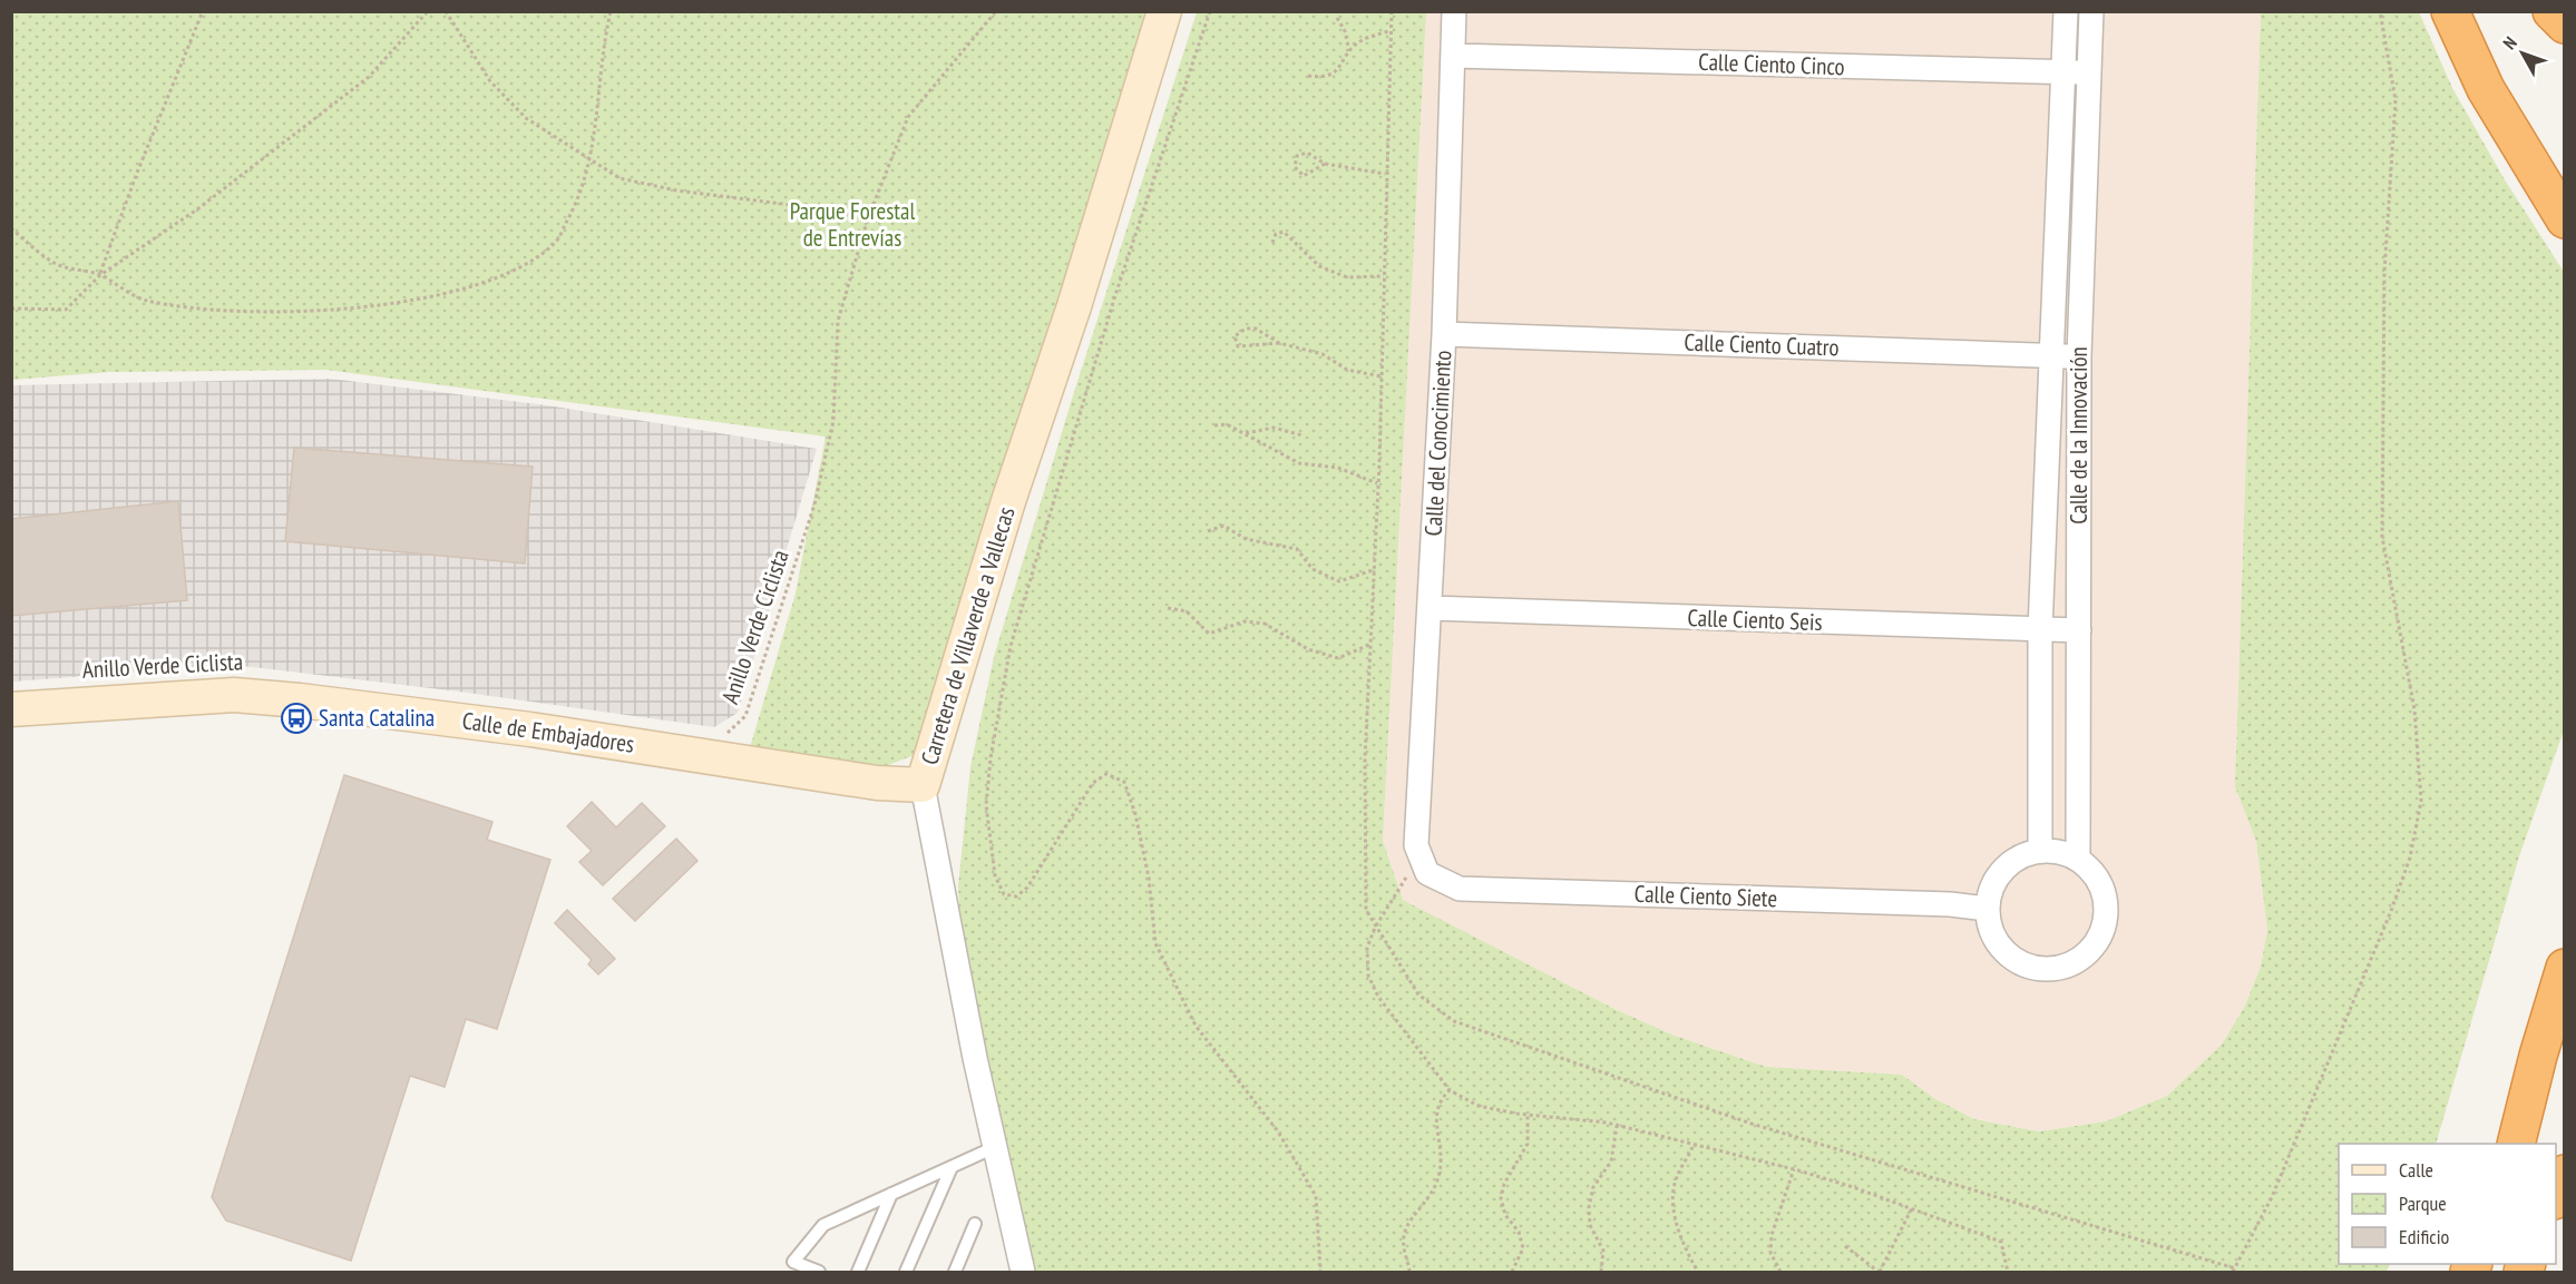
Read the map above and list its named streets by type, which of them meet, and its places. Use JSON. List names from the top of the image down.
{
  "streets": {
    "main road": ["Carretera de Villaverde a Vallecas", "Calle de Embajadores"],
    "street": [
      "Calle Ciento Cinco",
      "Calle Ciento Cuatro",
      "Calle de la Innovación",
      "Calle del Conocimiento",
      "Calle Ciento Seis",
      "Calle Ciento Siete"
    ],
    "path": ["Anillo Verde Ciclista"]
  },
  "crossings": [
    ["Calle Ciento Cinco", "Calle de la Innovación"],
    ["Calle Ciento Cinco", "Calle del Conocimiento"],
    ["Calle Ciento Cuatro", "Calle de la Innovación"],
    ["Calle Ciento Cuatro", "Calle del Conocimiento"],
    ["Calle de la Innovación", "Calle Ciento Seis"],
    ["Calle de la Innovación", "Calle Ciento Siete"],
    ["Calle del Conocimiento", "Calle Ciento Seis"],
    ["Calle del Conocimiento", "Calle Ciento Siete"],
    ["Carretera de Villaverde a Vallecas", "Calle de Embajadores"]
  ],
  "parks": ["Parque Forestal de Entrevías"],
  "places": {
    "bus stop": ["Santa Catalina"]
  },
  "legend": ["Calle", "Parque", "Edificio"],
  "north": "top left"
}
